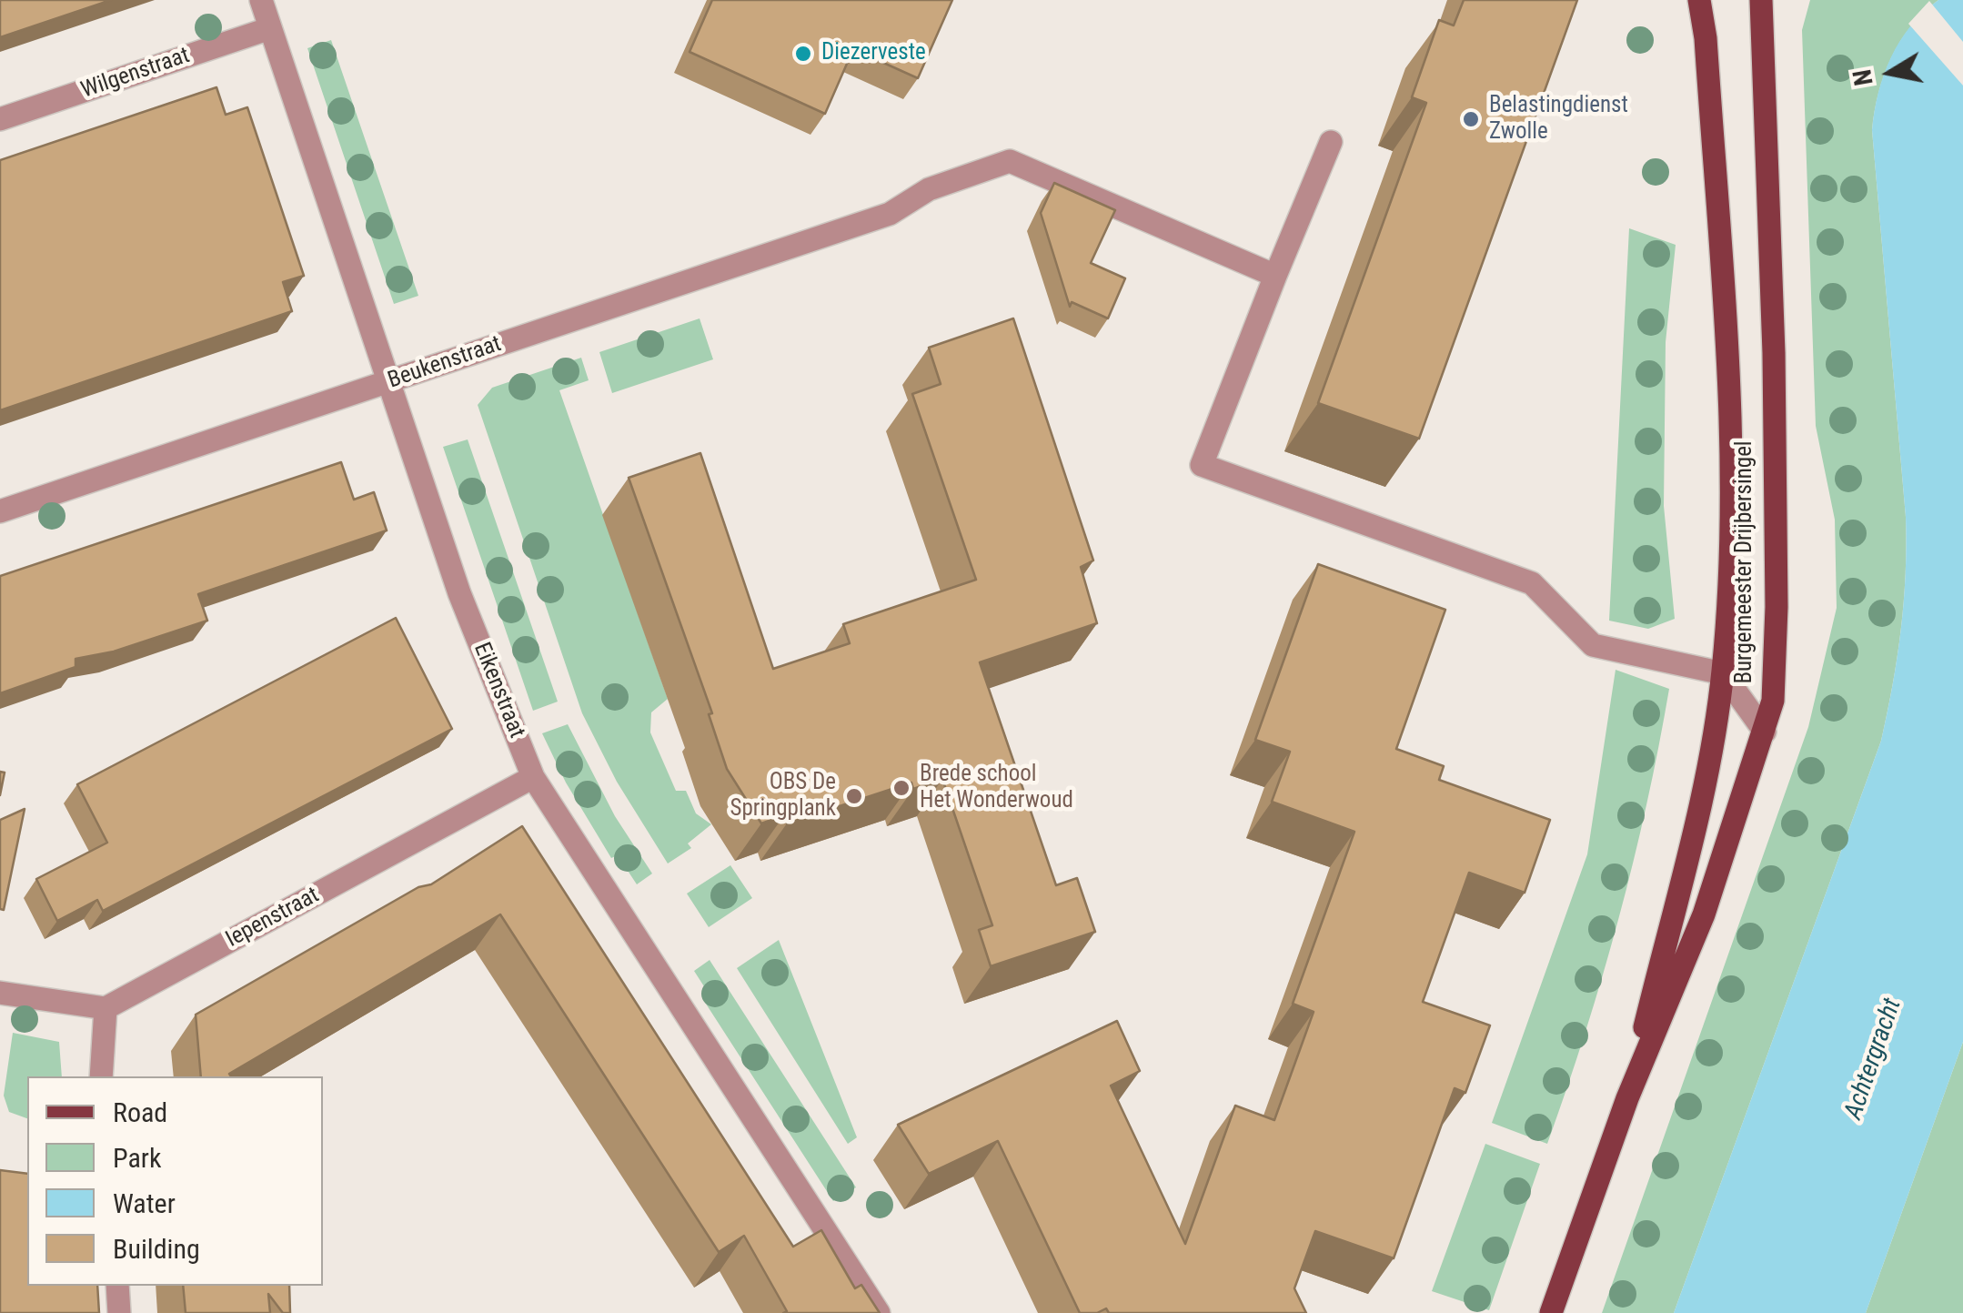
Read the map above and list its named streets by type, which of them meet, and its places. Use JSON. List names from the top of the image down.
{
  "streets": {
    "main road": ["Burgemeester Drijbersingel"],
    "street": [
      "Wilgenstraat",
      "Beukenstraat",
      "Eikenstraat",
      "Iepenstraat"
    ]
  },
  "crossings": [
    ["Wilgenstraat", "Eikenstraat"],
    ["Beukenstraat", "Eikenstraat"],
    ["Eikenstraat", "Iepenstraat"]
  ],
  "water": ["Achtergracht"],
  "places": [
    "Diezerveste",
    "Belastingdienst Zwolle",
    "Brede school Het Wonderwoud",
    "OBS De Springplank"
  ],
  "legend": [
    "Road",
    "Park",
    "Water",
    "Building"
  ],
  "north": "left"
}
